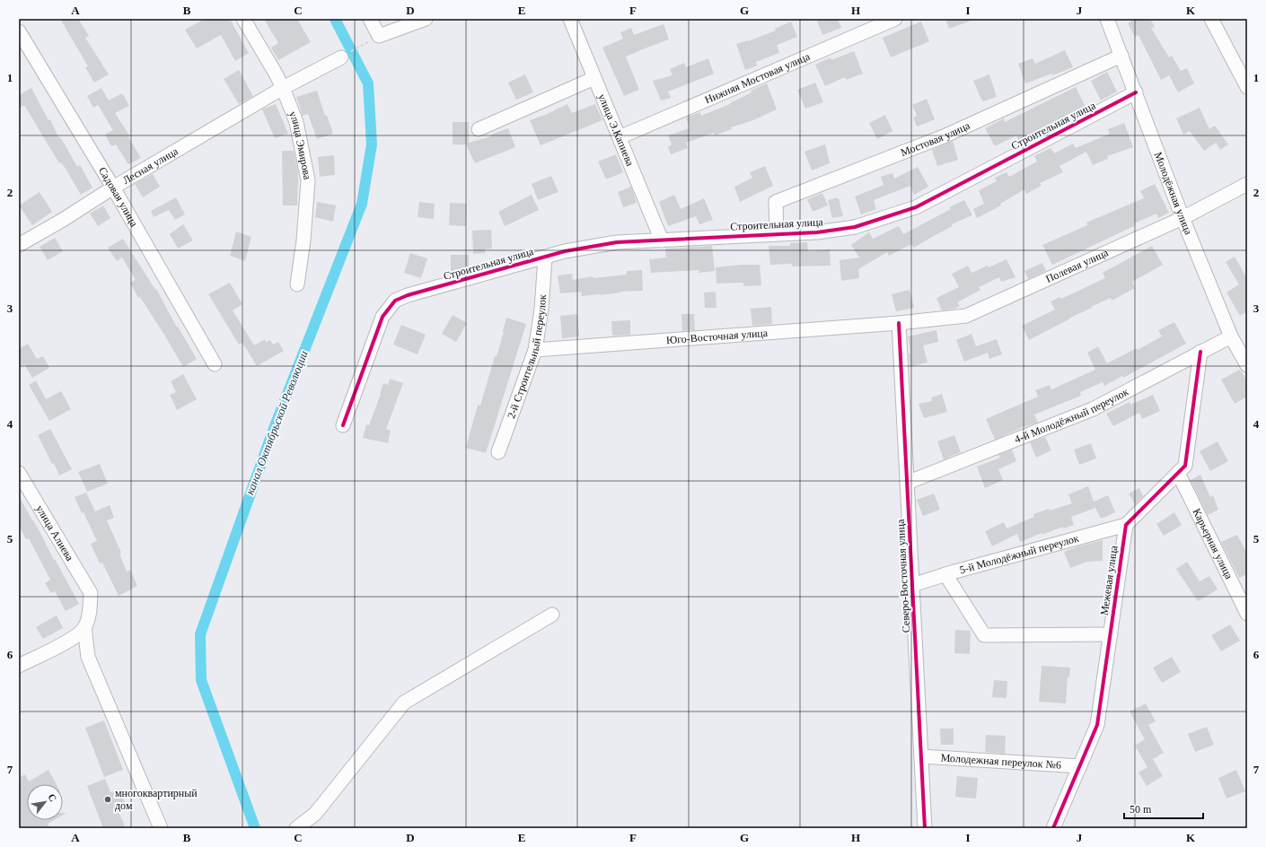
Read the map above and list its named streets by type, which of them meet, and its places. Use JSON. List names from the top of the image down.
{
  "streets": {
    "street": [
      "Нижняя Мостовая улица",
      "Строительная улица",
      "улица Э.Капиева",
      "Мостовая улица",
      "улица Эмирова",
      "Лесная улица",
      "Молодёжная улица",
      "Садовая улица",
      "Полевая улица",
      "Юго-Восточная улица",
      "2-й Строительный переулок",
      "4-й Молодёжный переулок",
      "улица Алиева",
      "Карьерная улица",
      "5-й Молодёжный переулок",
      "Северо-Восточная улица",
      "Межевая улица",
      "Молодежная переулок №6"
    ]
  },
  "crossings": [
    ["Нижняя Мостовая улица", "улица Э.Капиева"],
    ["Строительная улица", "улица Э.Капиева"],
    ["Строительная улица", "Мостовая улица"],
    ["Строительная улица", "Молодёжная улица"],
    ["Строительная улица", "2-й Строительный переулок"],
    ["Мостовая улица", "Молодёжная улица"],
    ["улица Эмирова", "Лесная улица"],
    ["Лесная улица", "Садовая улица"],
    ["Молодёжная улица", "Полевая улица"],
    ["Молодёжная улица", "4-й Молодёжный переулок"],
    ["Полевая улица", "Юго-Восточная улица"],
    ["Полевая улица", "Северо-Восточная улица"],
    ["Юго-Восточная улица", "2-й Строительный переулок"],
    ["Юго-Восточная улица", "Северо-Восточная улица"],
    ["4-й Молодёжный переулок", "Северо-Восточная улица"],
    ["5-й Молодёжный переулок", "Северо-Восточная улица"],
    ["5-й Молодёжный переулок", "Межевая улица"],
    ["Северо-Восточная улица", "Молодежная переулок №6"],
    ["Межевая улица", "Молодежная переулок №6"]
  ],
  "water": ["канал Октябрьской Революции"],
  "places": ["многоквартирный дом"],
  "scale_bar": "50 m",
  "north": "top right",
  "grid": {
    "columns": [
      "A",
      "B",
      "C",
      "D",
      "E",
      "F",
      "G",
      "H",
      "I",
      "J",
      "K"
    ],
    "rows": [
      "1",
      "2",
      "3",
      "4",
      "5",
      "6",
      "7"
    ]
  }
}
